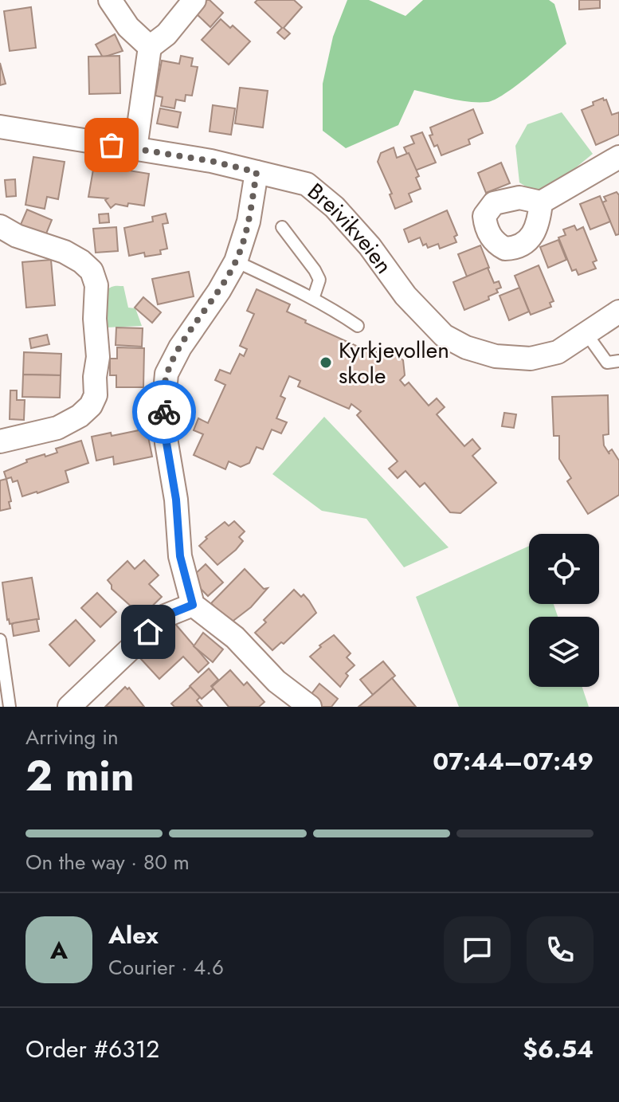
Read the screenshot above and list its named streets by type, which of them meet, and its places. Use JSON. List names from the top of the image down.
{
  "streets": {
    "street": ["Breivikveien"]
  },
  "places": ["Kyrkjevollen skole"],
  "page": {
    "heading": ["2 min", "Arriving in", "07:44–07:49"],
    "panel": [
      "Alex",
      "Courier · 4.6",
      "Order #6312",
      "$6.54"
    ],
    "bar": "On the way · 80 m",
    "round": "A"
  }
}
